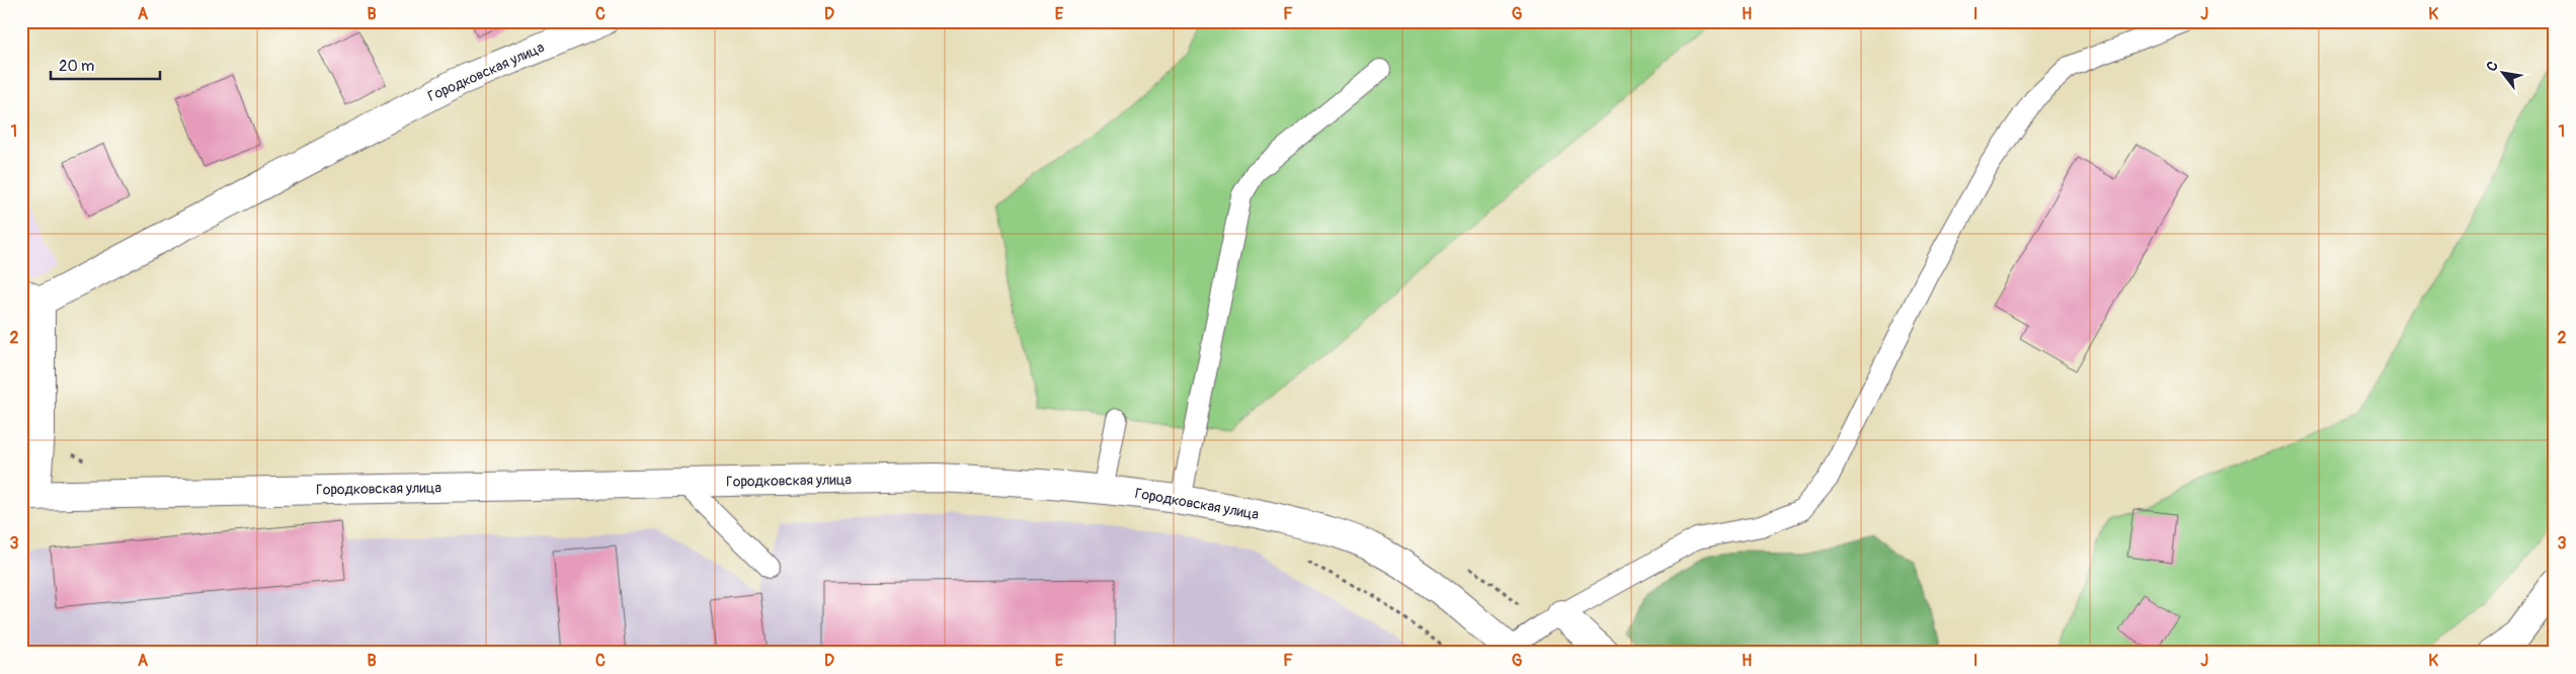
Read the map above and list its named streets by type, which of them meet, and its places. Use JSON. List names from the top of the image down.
{
  "streets": {
    "main road": ["Городковская улица"]
  },
  "scale_bar": "20 m",
  "north": "top left",
  "grid": {
    "columns": [
      "A",
      "B",
      "C",
      "D",
      "E",
      "F",
      "G",
      "H",
      "I",
      "J",
      "K"
    ],
    "rows": ["1", "2", "3"]
  }
}
